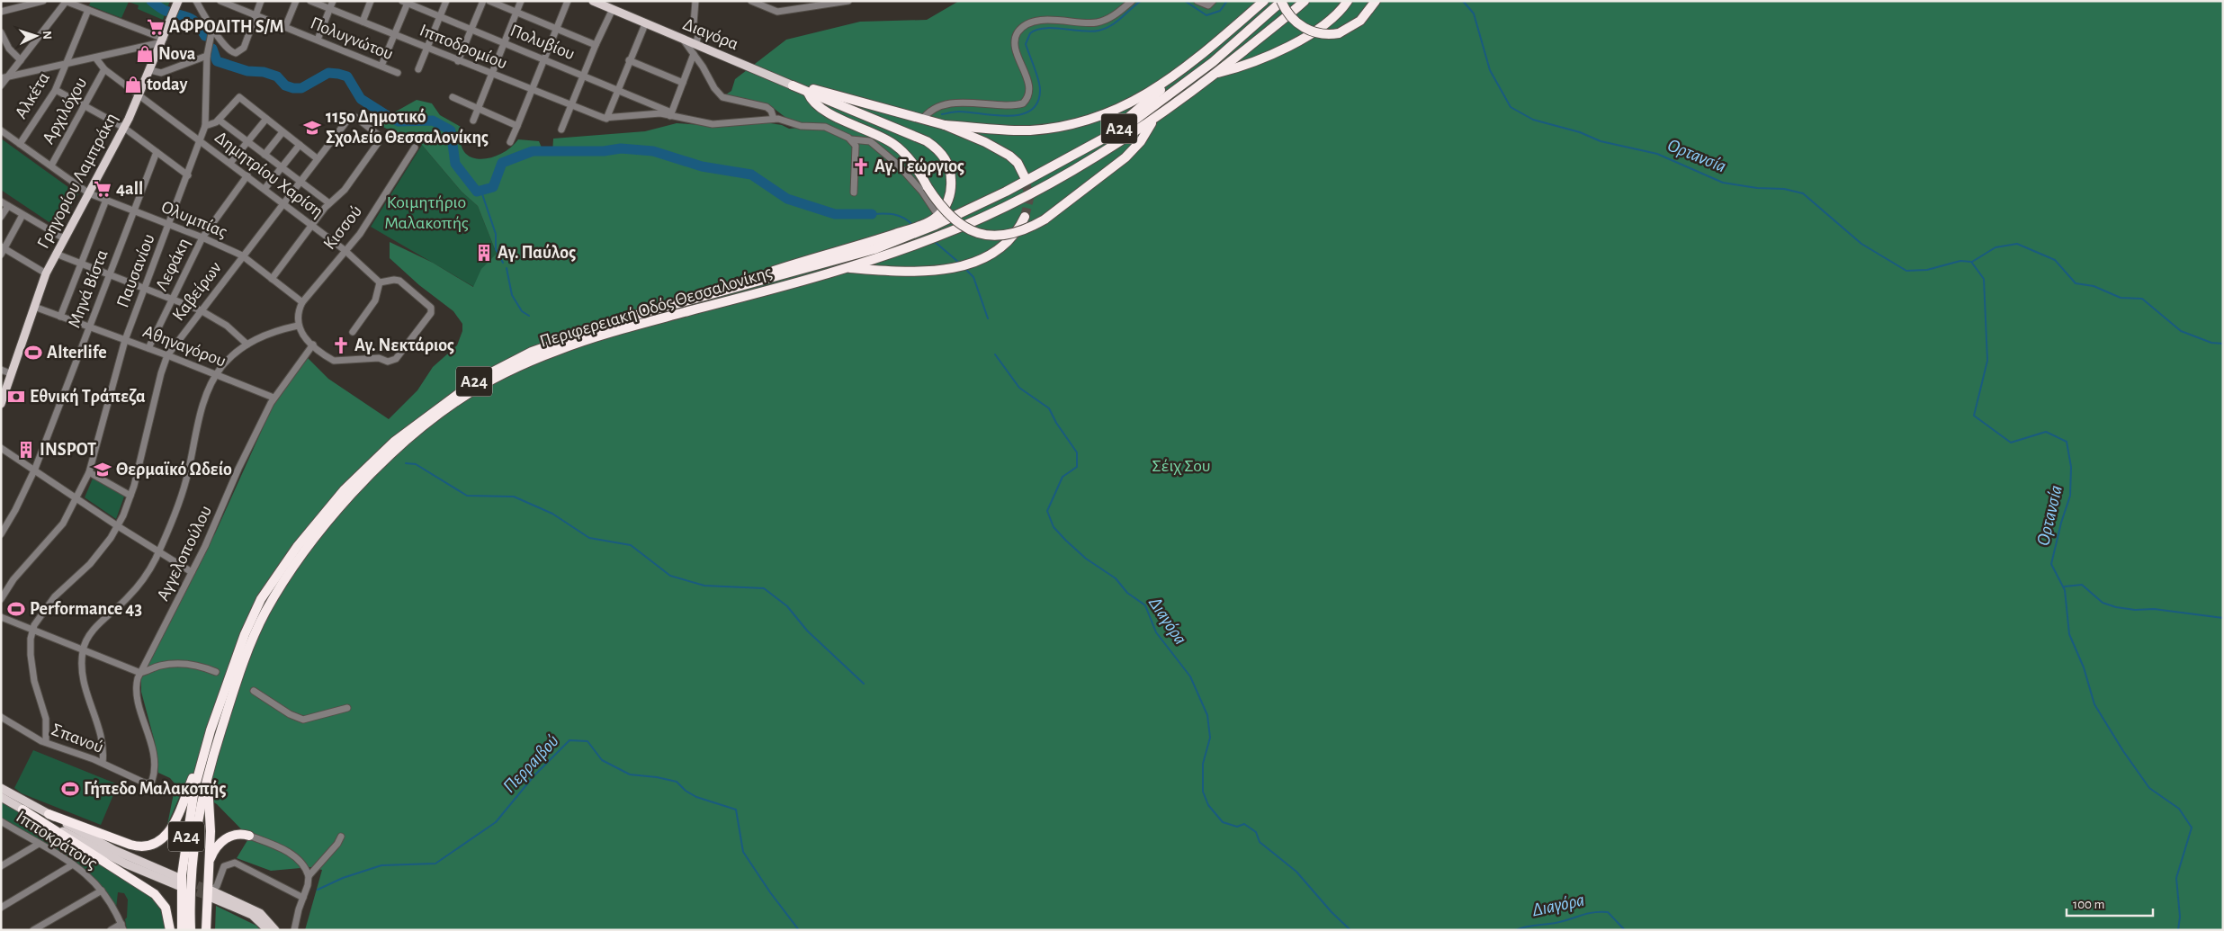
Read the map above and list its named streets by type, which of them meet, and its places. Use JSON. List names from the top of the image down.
{
  "streets": {
    "highway": ["Α24", "Περιφερειακή Οδός Θεσσαλονίκης"],
    "main road": ["Διαγόρα", "Γρηγορίου Λαμπράκη"],
    "street": [
      "Πολυγνώτου",
      "Πολυβίου",
      "Ιπποδρομίου",
      "Αλκέτα",
      "Αρχιλόχου",
      "Δημητρίου Χαρίση",
      "Ολυμπίας",
      "Κισσού",
      "Λεφάκη",
      "Παυσανίου",
      "Μηνά Βίστα",
      "Καβείρων",
      "Αθηναγόρου",
      "Αγγελοπούλου",
      "Σπανού",
      "Ιπποκράτους"
    ]
  },
  "crossings": [
    ["Αλκέτα", "Ολυμπίας"],
    ["Αρχιλόχου", "Δημητρίου Χαρίση"],
    ["Αρχιλόχου", "Ολυμπίας"],
    ["Δημητρίου Χαρίση", "Γρηγορίου Λαμπράκη"],
    ["Δημητρίου Χαρίση", "Κισσού"],
    ["Δημητρίου Χαρίση", "Λεφάκη"],
    ["Δημητρίου Χαρίση", "Παυσανίου"],
    ["Δημητρίου Χαρίση", "Καβείρων"],
    ["Γρηγορίου Λαμπράκη", "Ολυμπίας"],
    ["Γρηγορίου Λαμπράκη", "Αθηναγόρου"],
    ["Ολυμπίας", "Κισσού"],
    ["Ολυμπίας", "Λεφάκη"],
    ["Ολυμπίας", "Παυσανίου"],
    ["Ολυμπίας", "Μηνά Βίστα"],
    ["Ολυμπίας", "Καβείρων"],
    ["Λεφάκη", "Αθηναγόρου"],
    ["Παυσανίου", "Αθηναγόρου"],
    ["Μηνά Βίστα", "Αθηναγόρου"],
    ["Καβείρων", "Αθηναγόρου"],
    ["Αθηναγόρου", "Αγγελοπούλου"],
    ["Αγγελοπούλου", "Σπανού"]
  ],
  "water": ["Ορτανσία", "Διαγόρα", "Περραιβού"],
  "parks": ["Κοιμητήριο Μαλακοπής", "Σέιχ Σου"],
  "places": {
    "supermarket": ["ΑΦΡΟΔΙΤΗ S/M", "4all"],
    "shop": ["Nova", "today"],
    "school or university": ["115o Δημοτικό Σχολείο Θεσσαλονίκης", "Θερμαϊκό Ωδείο"],
    "church": ["Αγ. Γεώργιος", "Αγ. Νεκτάριος"],
    "building": ["Αγ. Παύλος", "INSPOT"],
    "sports": ["Alterlife", "Performance 43", "Γήπεδο Μαλακοπής"],
    "bank": ["Εθνική Τράπεζα"]
  },
  "scale_bar": "100 m",
  "north": "right"
}
